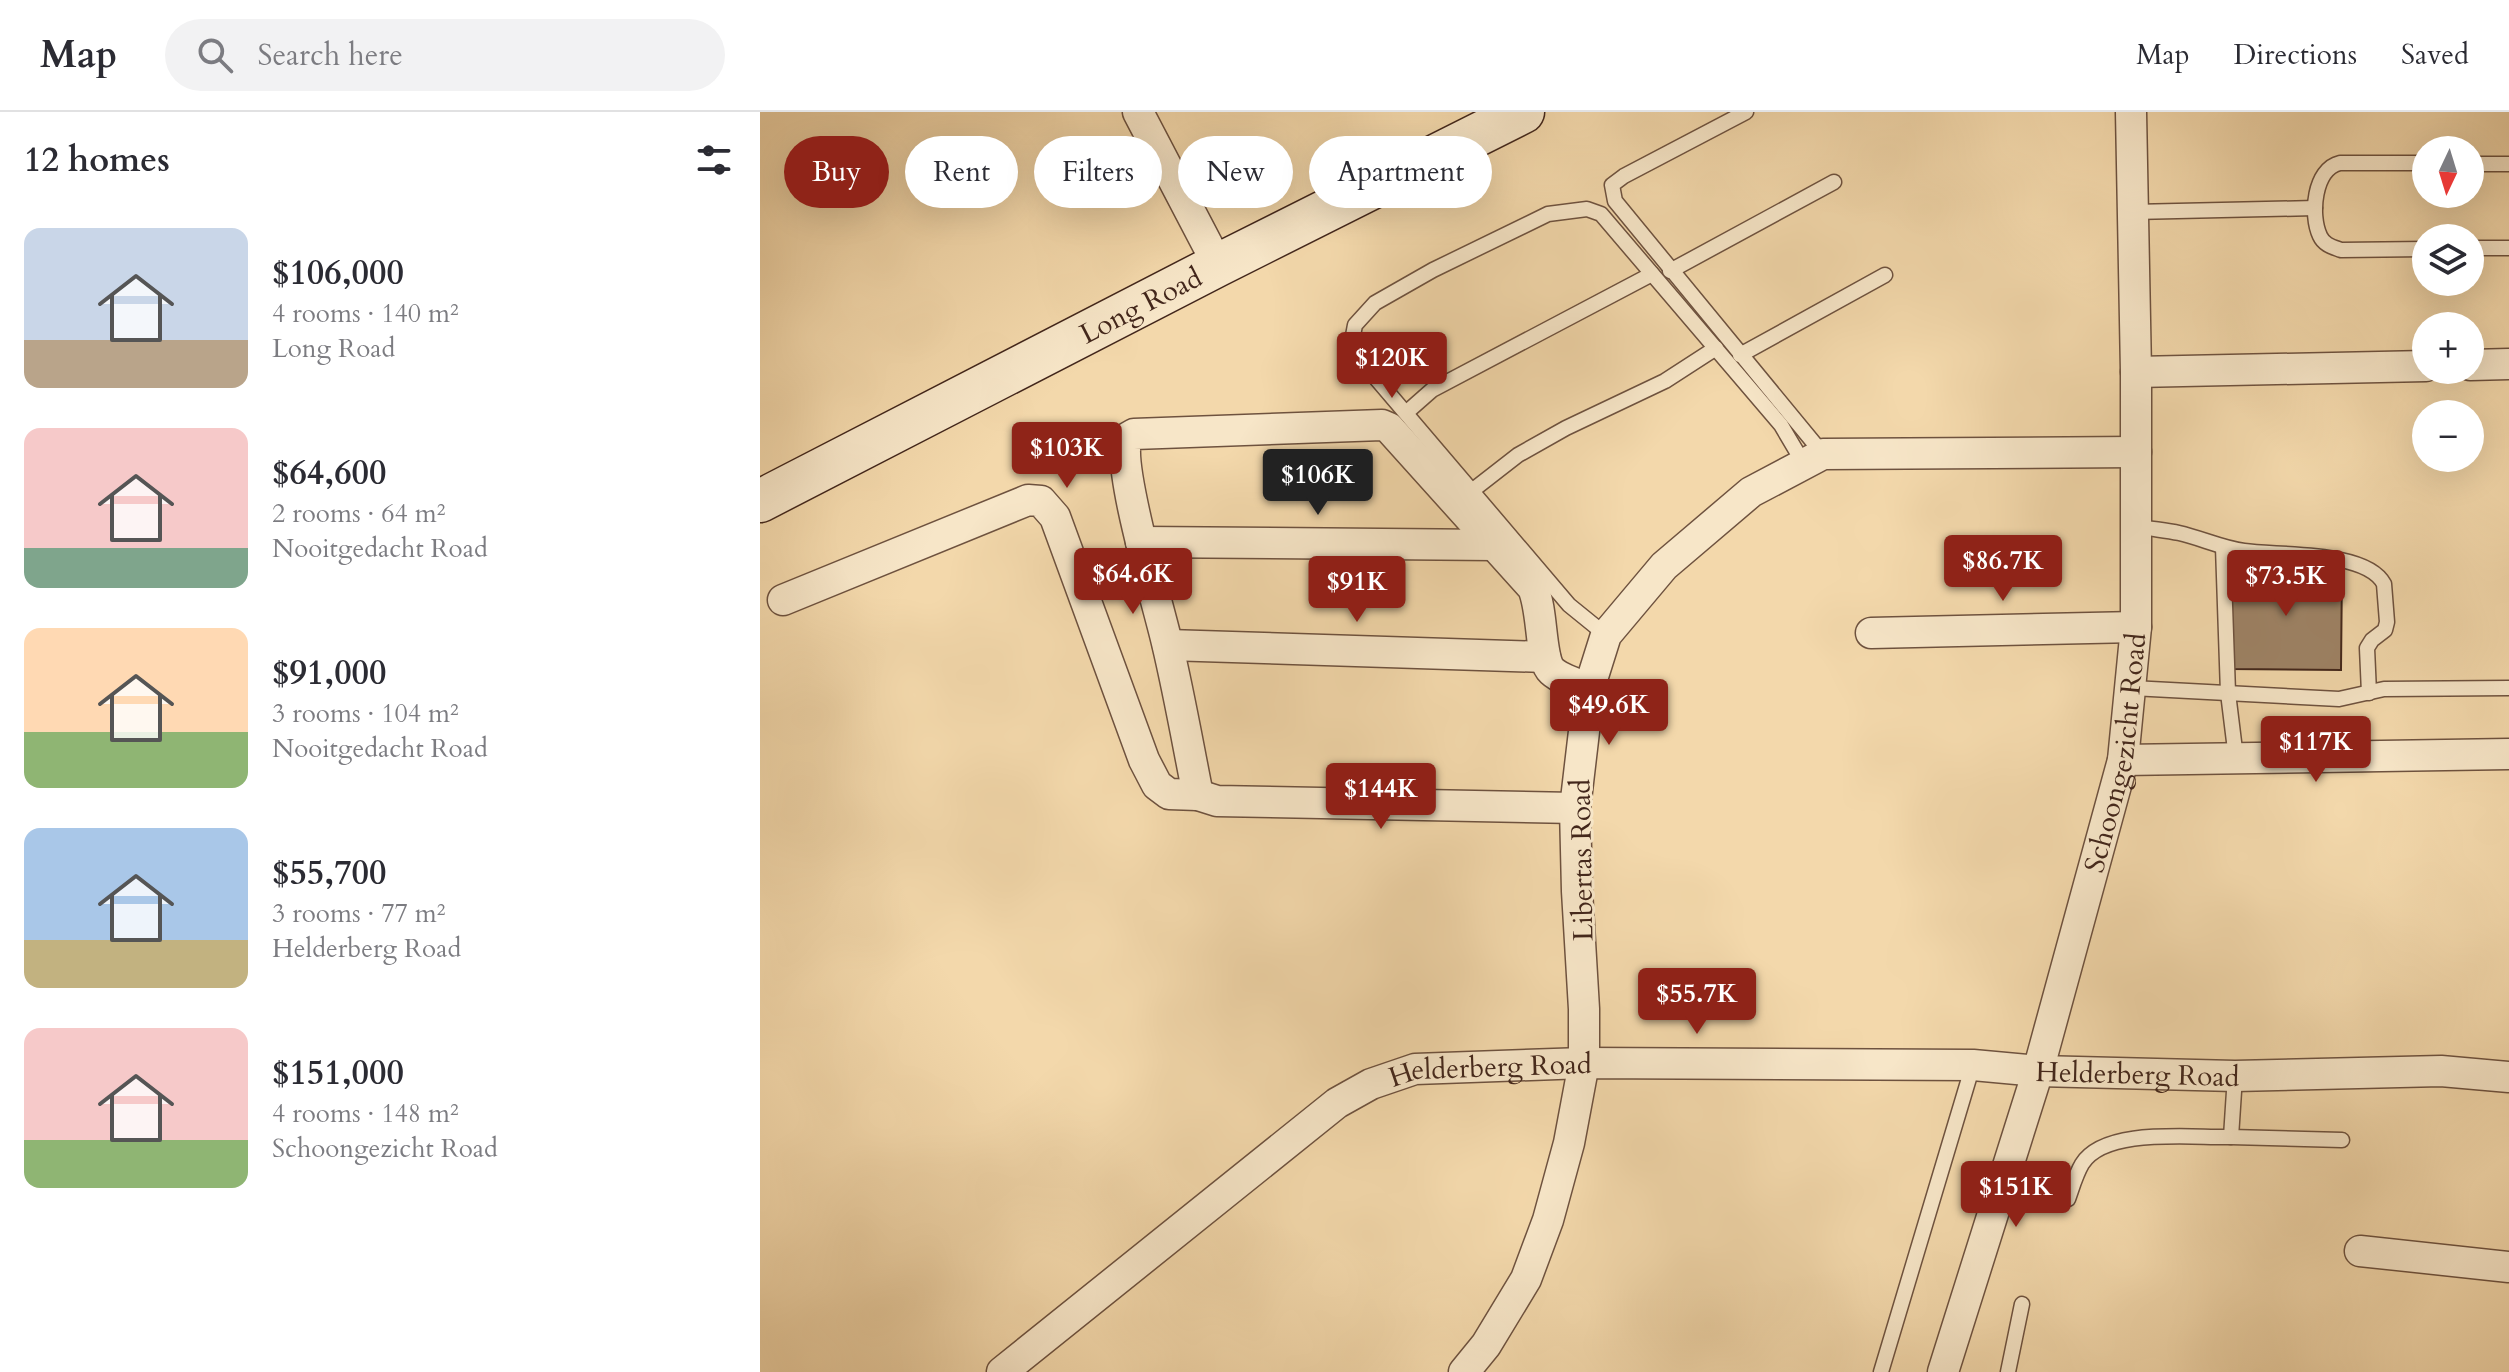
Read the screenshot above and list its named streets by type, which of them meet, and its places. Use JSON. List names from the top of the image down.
{
  "streets": {
    "main road": ["Long Road"],
    "street": ["Schoongezicht Road", "Libertas Road", "Helderberg Road"]
  },
  "crossings": [
    ["Schoongezicht Road", "Libertas Road"],
    ["Schoongezicht Road", "Helderberg Road"],
    ["Libertas Road", "Helderberg Road"]
  ],
  "north": "bottom",
  "page": {
    "header": "Map",
    "search": "Search here",
    "nav": ["Map", "Directions", "Saved"],
    "heading": "12 homes",
    "map_buttons": ["+", "−"],
    "chip": [
      "Buy",
      "Rent",
      "Filters",
      "New",
      "Apartment"
    ],
    "list": [
      {
        "name": "$106,000",
        "note": "4 rooms · 140 m² · Long Road"
      },
      {
        "name": "$64,600",
        "note": "2 rooms · 64 m² · Nooitgedacht Road"
      },
      {
        "name": "$91,000",
        "note": "3 rooms · 104 m² · Nooitgedacht Road"
      },
      {
        "name": "$55,700",
        "note": "3 rooms · 77 m² · Helderberg Road"
      },
      {
        "name": "$151,000",
        "note": "4 rooms · 148 m² · Schoongezicht Road"
      }
    ],
    "price": [
      "$120K",
      "$103K",
      "$106K",
      "$86.7K",
      "$64.6K",
      "$73.5K",
      "$91K",
      "$49.6K",
      "$117K",
      "$144K",
      "$55.7K",
      "$151K"
    ]
  }
}
